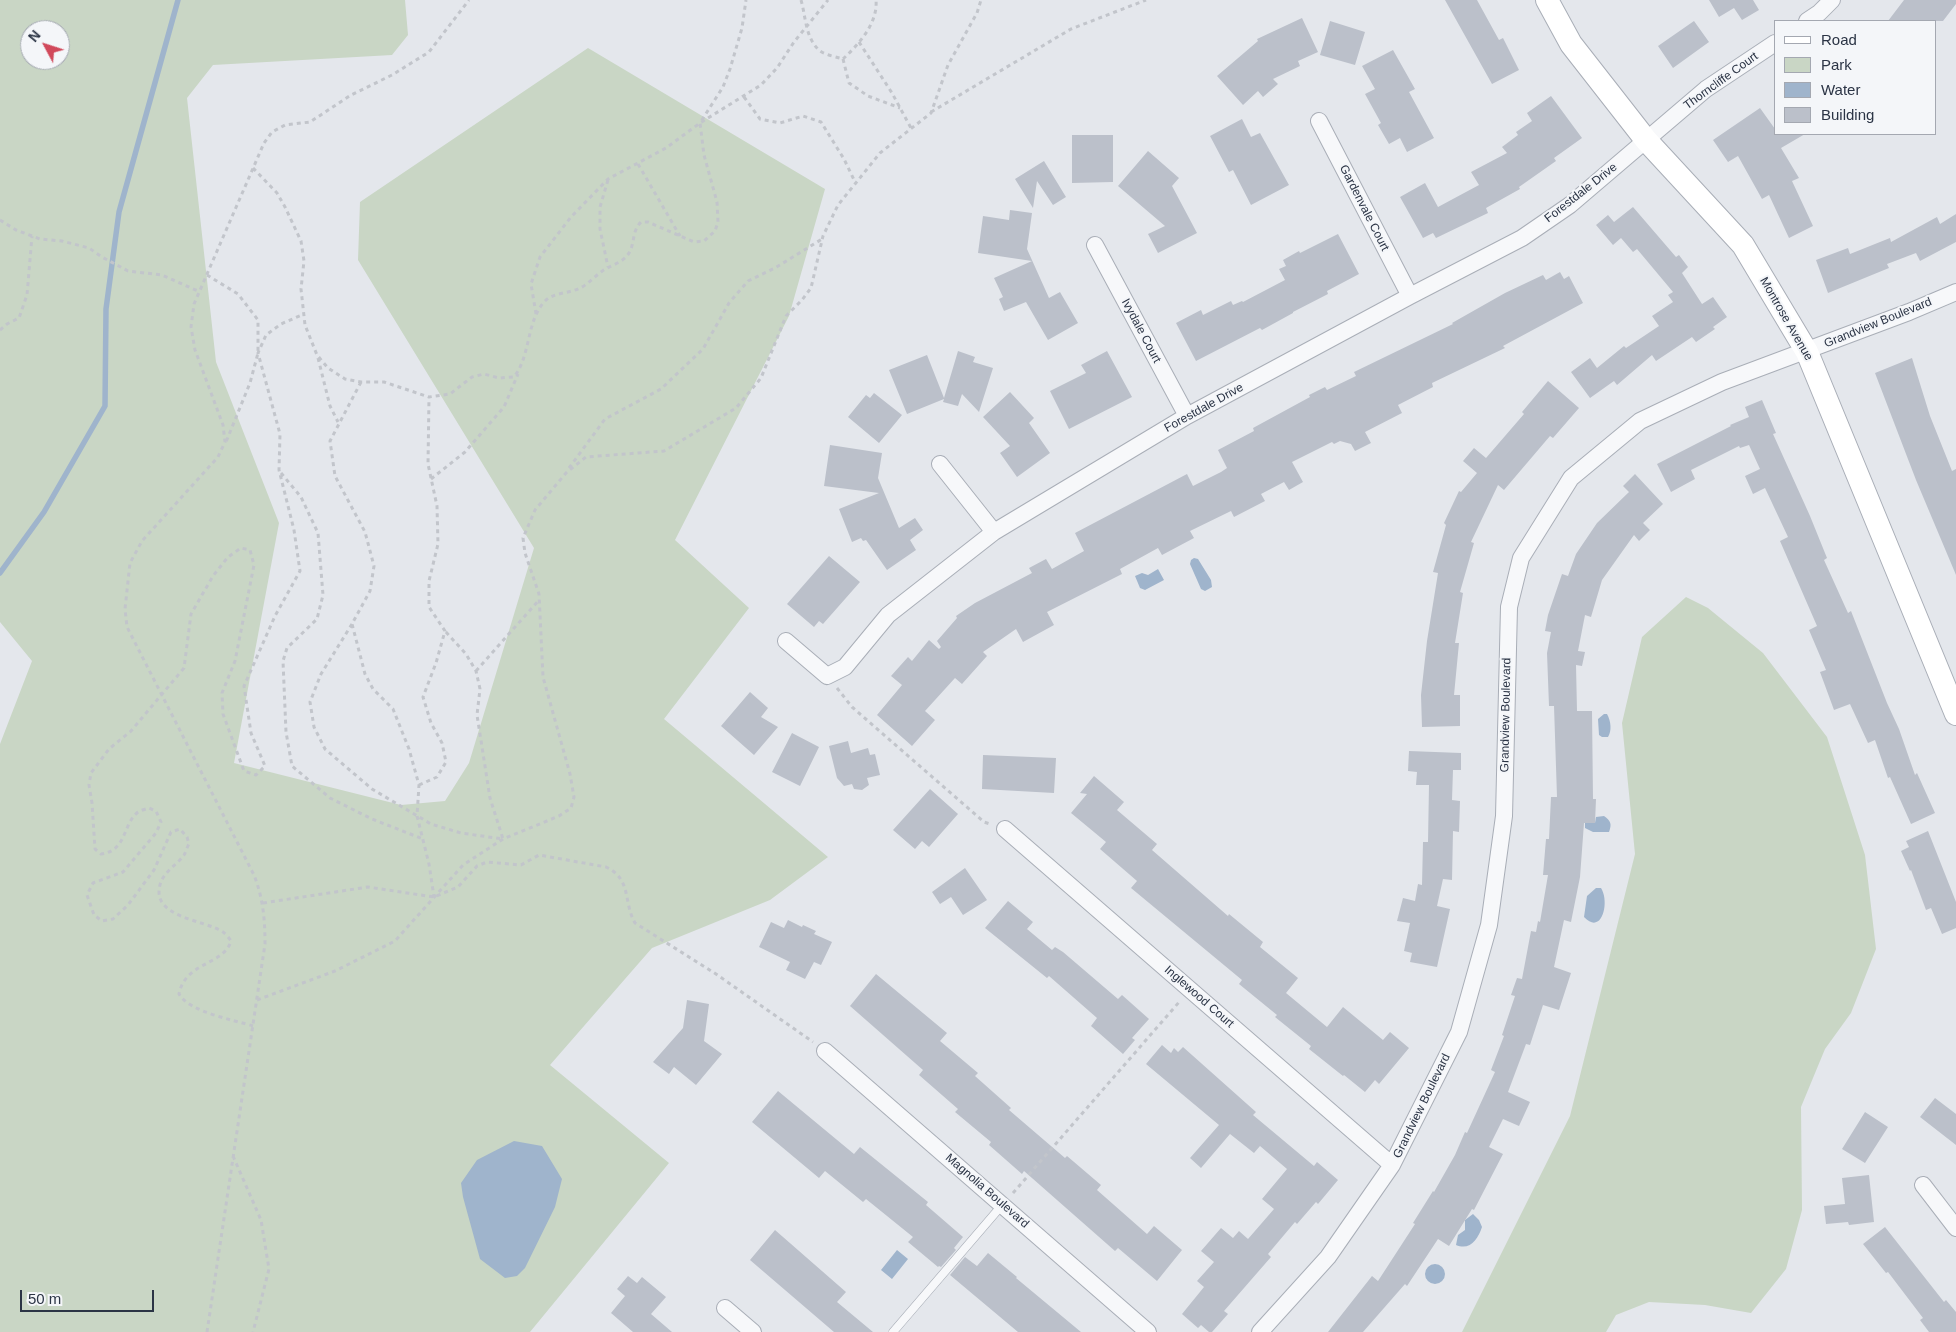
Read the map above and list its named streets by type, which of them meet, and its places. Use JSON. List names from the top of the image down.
{
  "streets": {
    "street": [
      "Thorncliffe Court",
      "Forestdale Drive",
      "Gardenvale Court",
      "Montrose Avenue",
      "Grandview Boulevard",
      "Ivydale Court",
      "Inglewood Court",
      "Magnolia Boulevard"
    ]
  },
  "crossings": [
    ["Thorncliffe Court", "Forestdale Drive"],
    ["Thorncliffe Court", "Montrose Avenue"],
    ["Forestdale Drive", "Gardenvale Court"],
    ["Forestdale Drive", "Montrose Avenue"],
    ["Forestdale Drive", "Ivydale Court"],
    ["Montrose Avenue", "Grandview Boulevard"],
    ["Grandview Boulevard", "Inglewood Court"]
  ],
  "legend": [
    "Road",
    "Park",
    "Water",
    "Building"
  ],
  "scale_bar": "50 m",
  "north": "top left"
}
